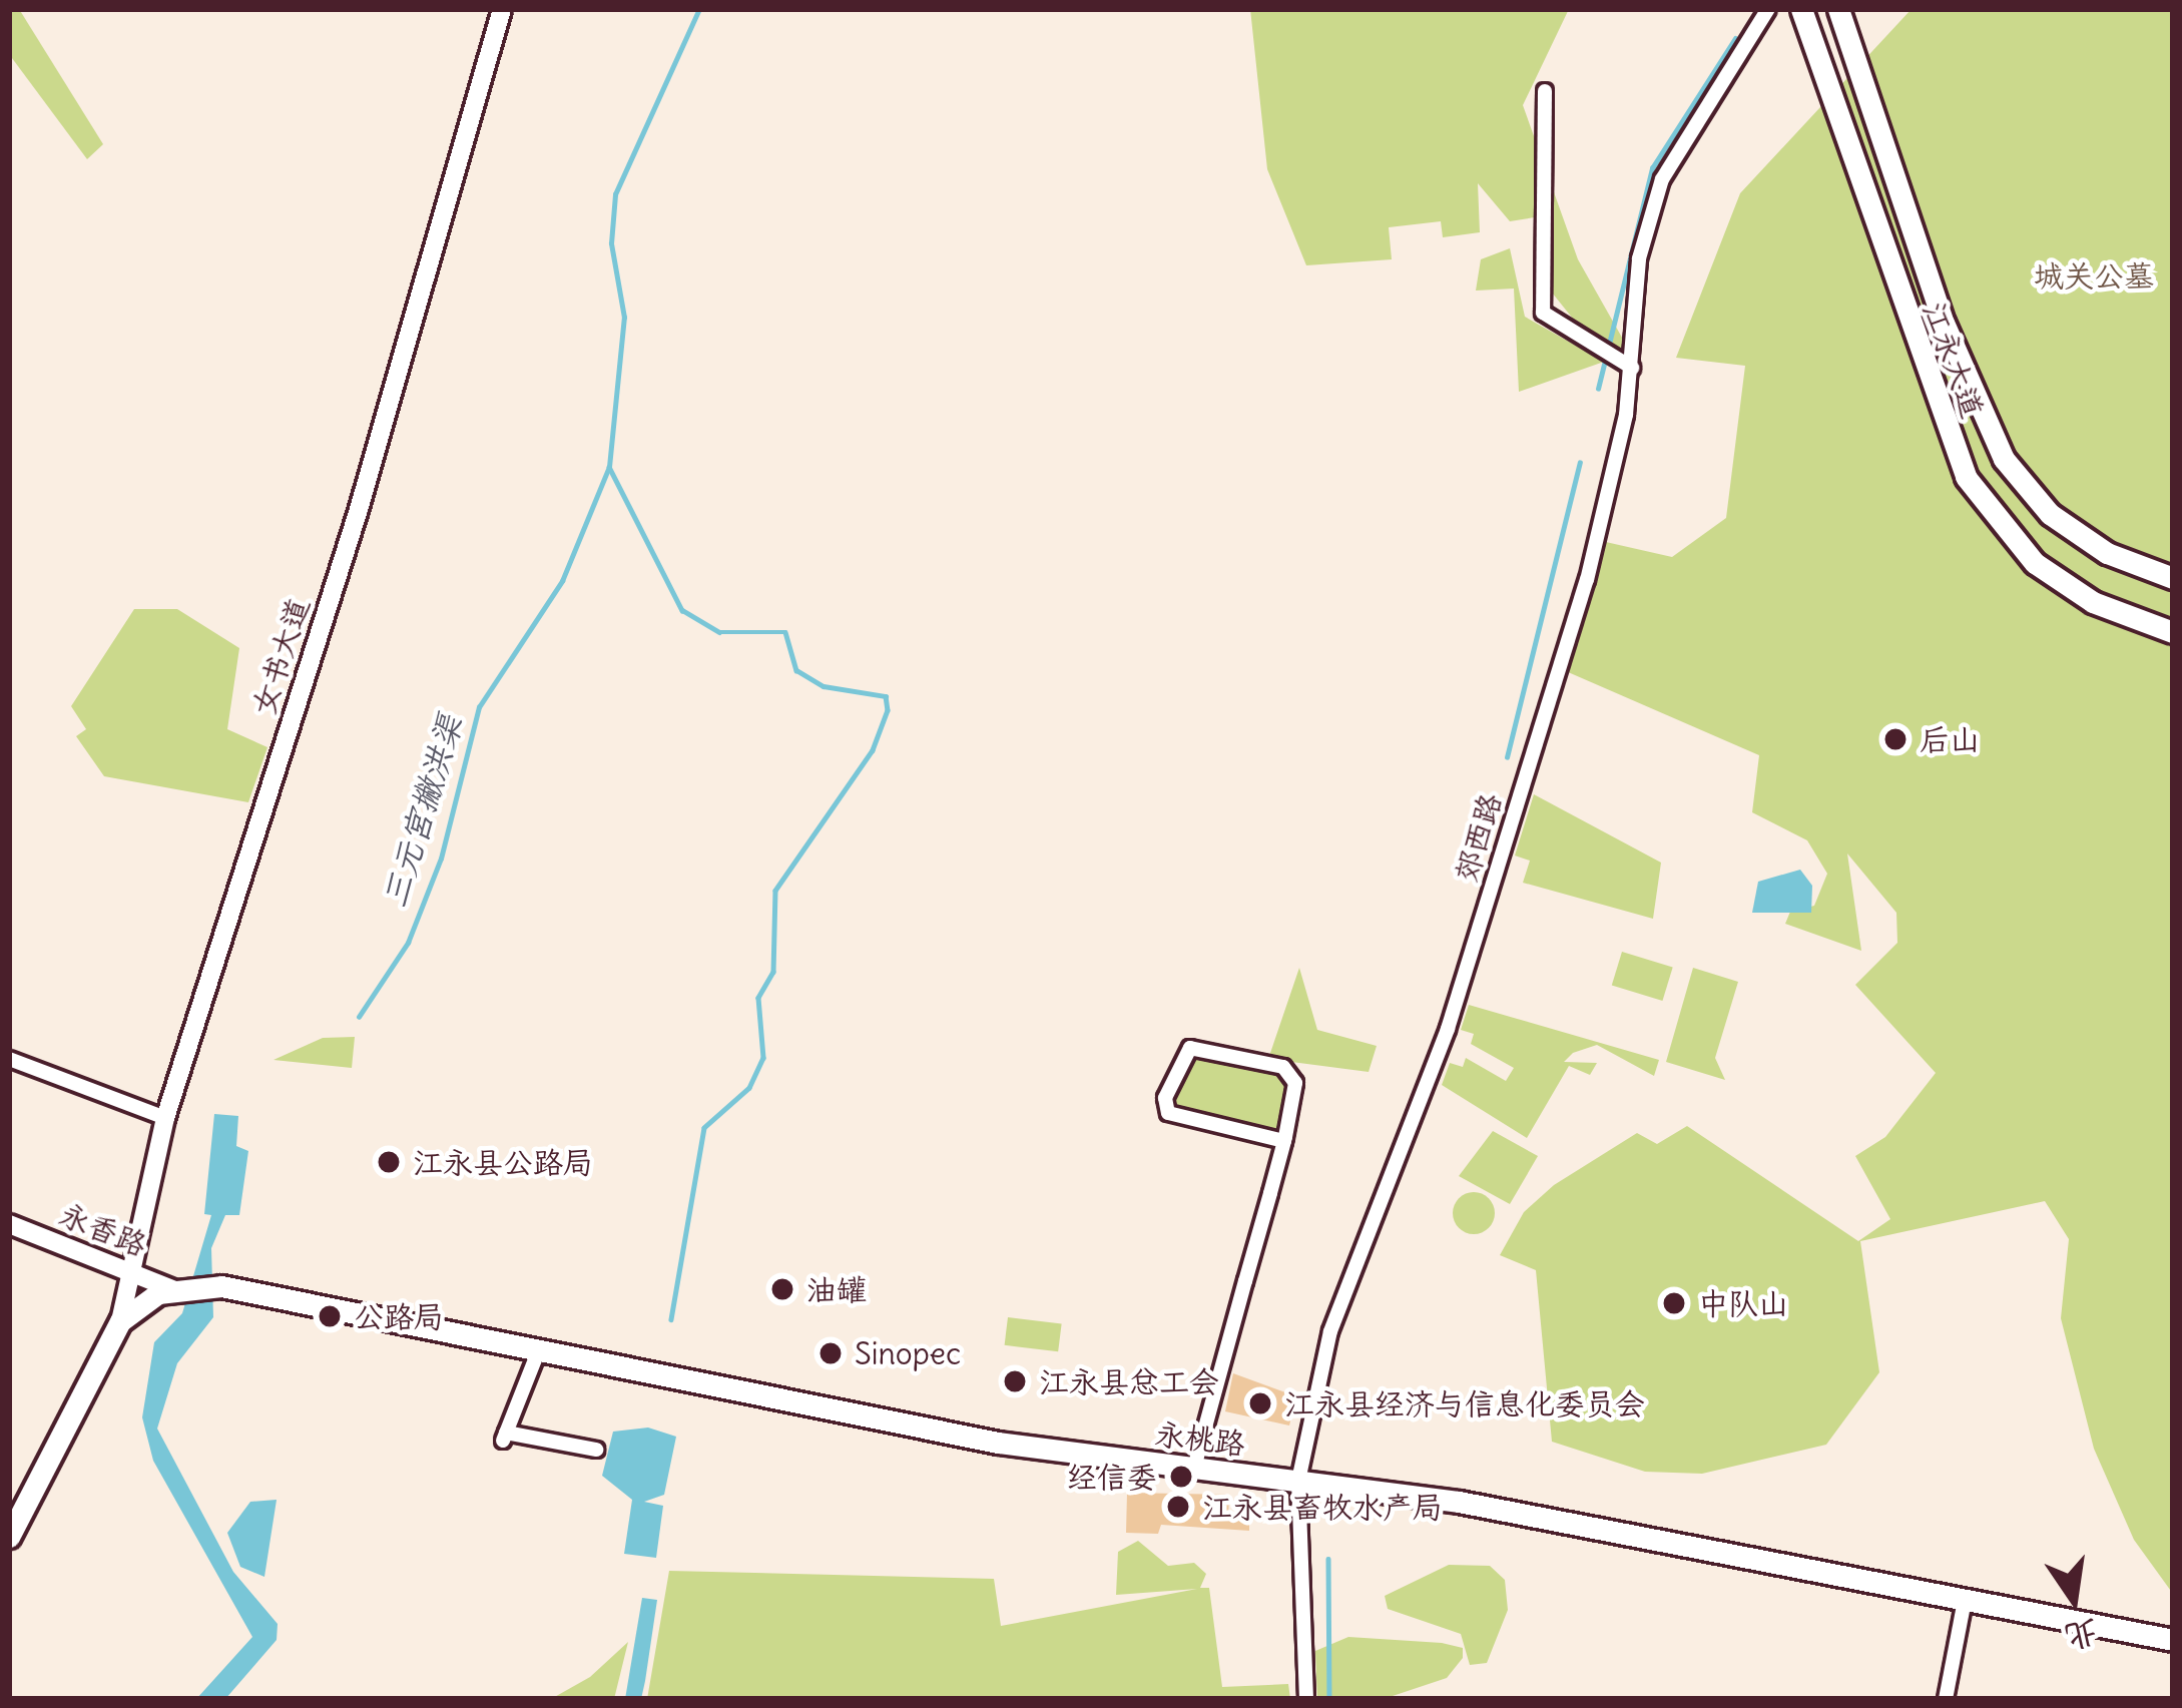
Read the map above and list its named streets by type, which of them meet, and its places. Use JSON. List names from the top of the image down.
{
  "streets": {
    "main road": [
      "江永大道",
      "女书大道",
      "永香路",
      "永桃路"
    ],
    "street": ["郊西路"]
  },
  "crossings": [
    ["女书大道", "永香路"],
    ["女书大道", "永桃路"],
    ["郊西路", "永桃路"],
    ["永香路", "永桃路"]
  ],
  "water": ["三元宫撇洪渠"],
  "parks": ["城关公墓"],
  "places": [
    "后山",
    "江永县公路局",
    "油罐",
    "中队山",
    "公路局",
    "Sinopec",
    "江永县总工会",
    "江永县经济与信息化委员会",
    "经信委",
    "江永县畜牧水产局"
  ],
  "north": "bottom"
}
